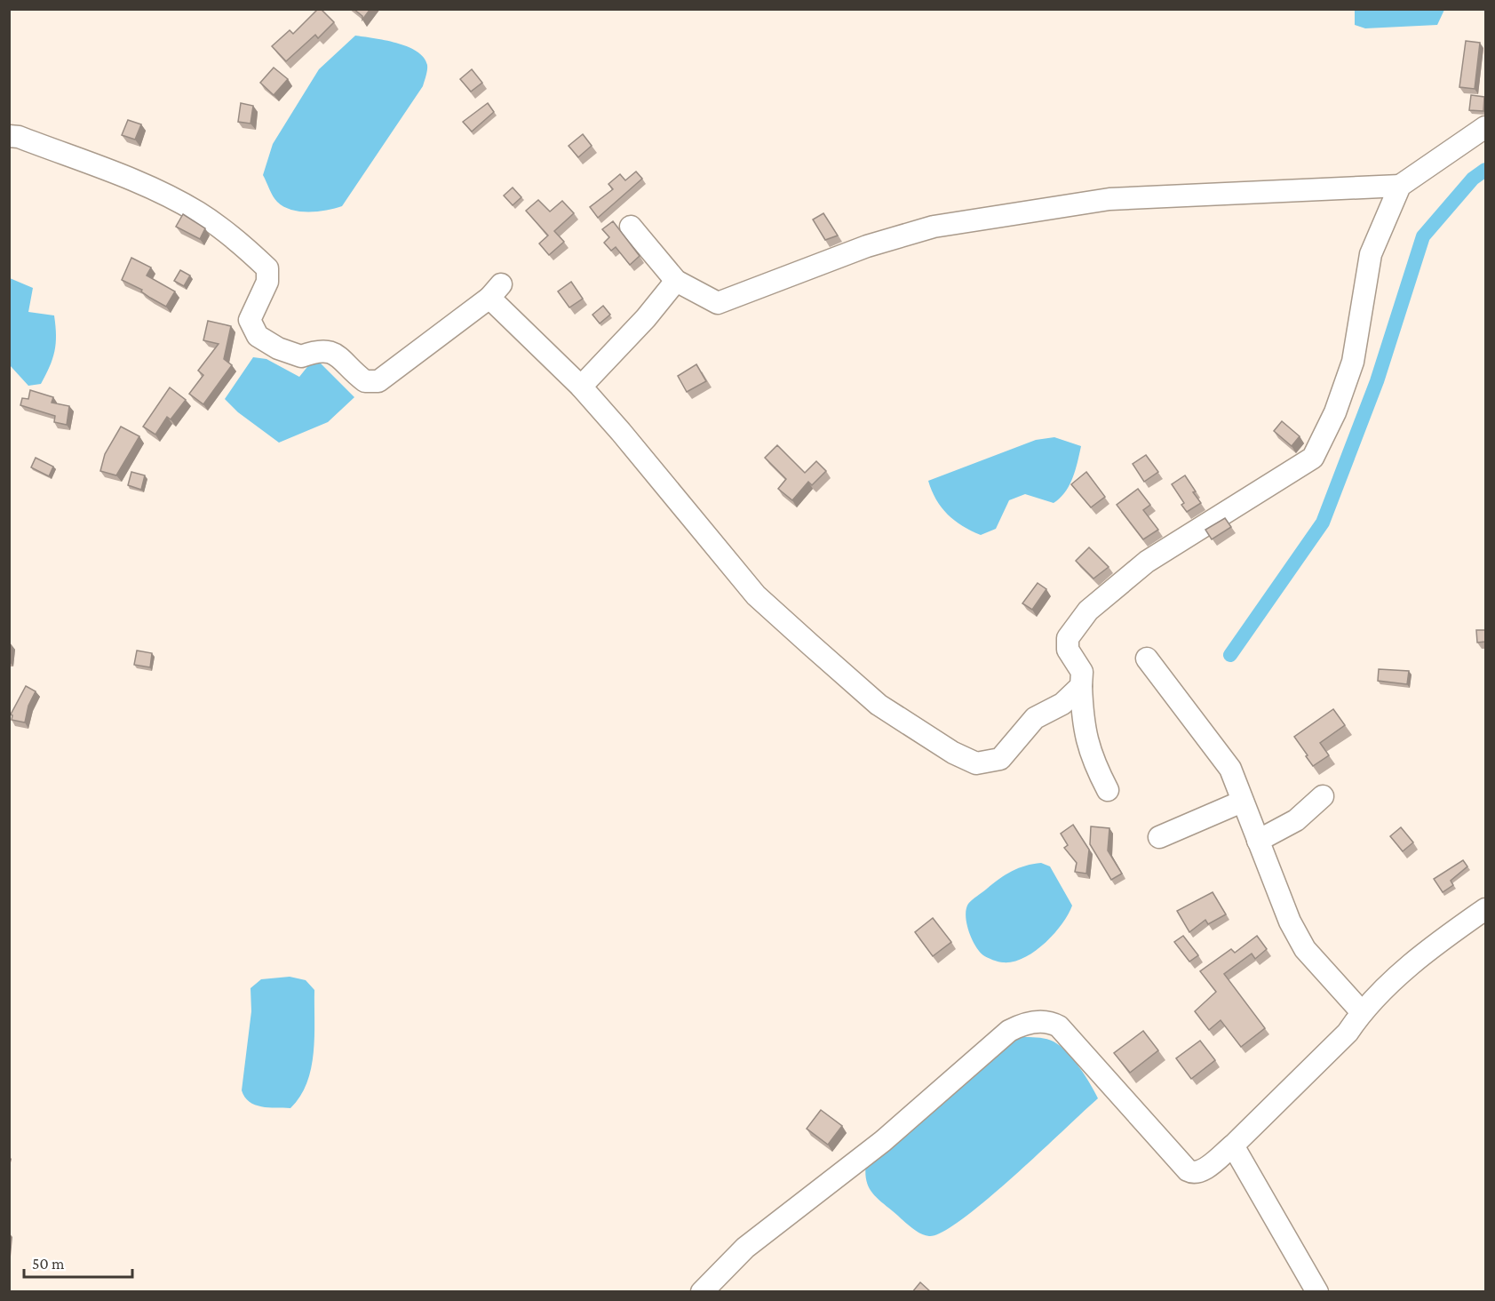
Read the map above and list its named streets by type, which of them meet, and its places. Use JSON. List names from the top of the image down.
{
  "scale_bar": "50 m"
}
